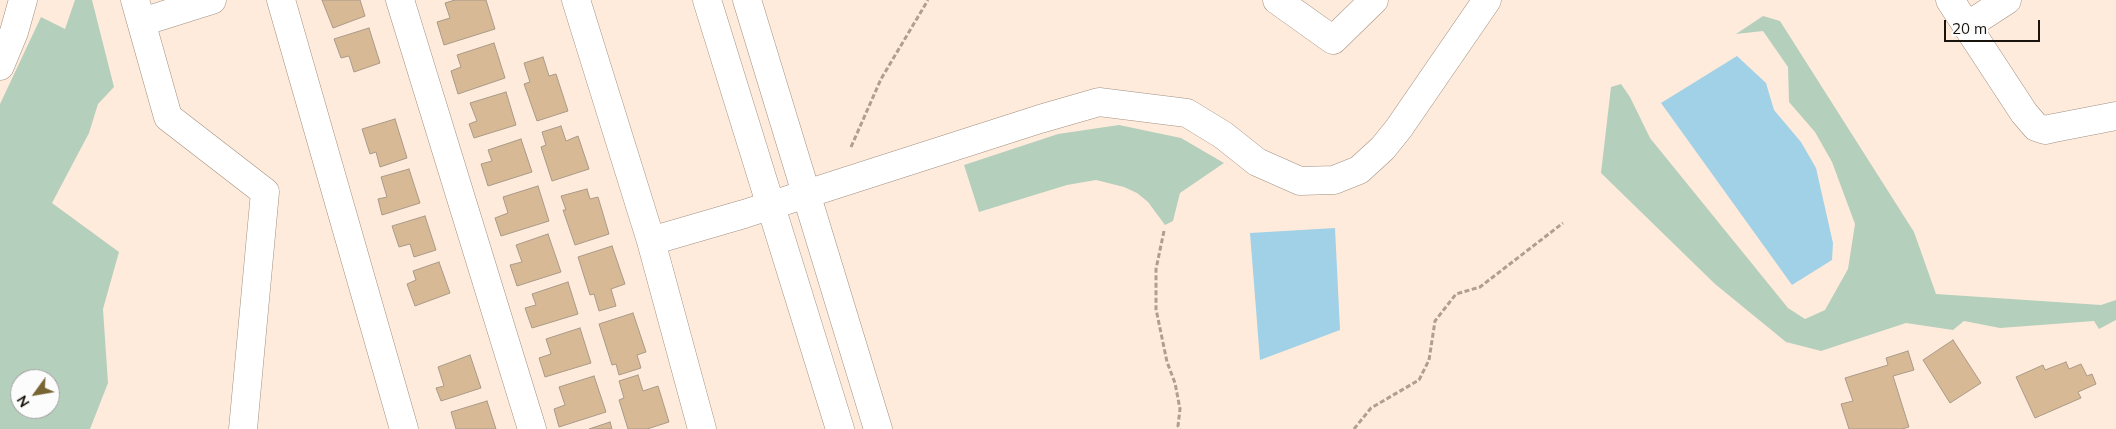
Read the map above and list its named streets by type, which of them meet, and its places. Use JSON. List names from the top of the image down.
{
  "scale_bar": "20 m",
  "north": "bottom left"
}
